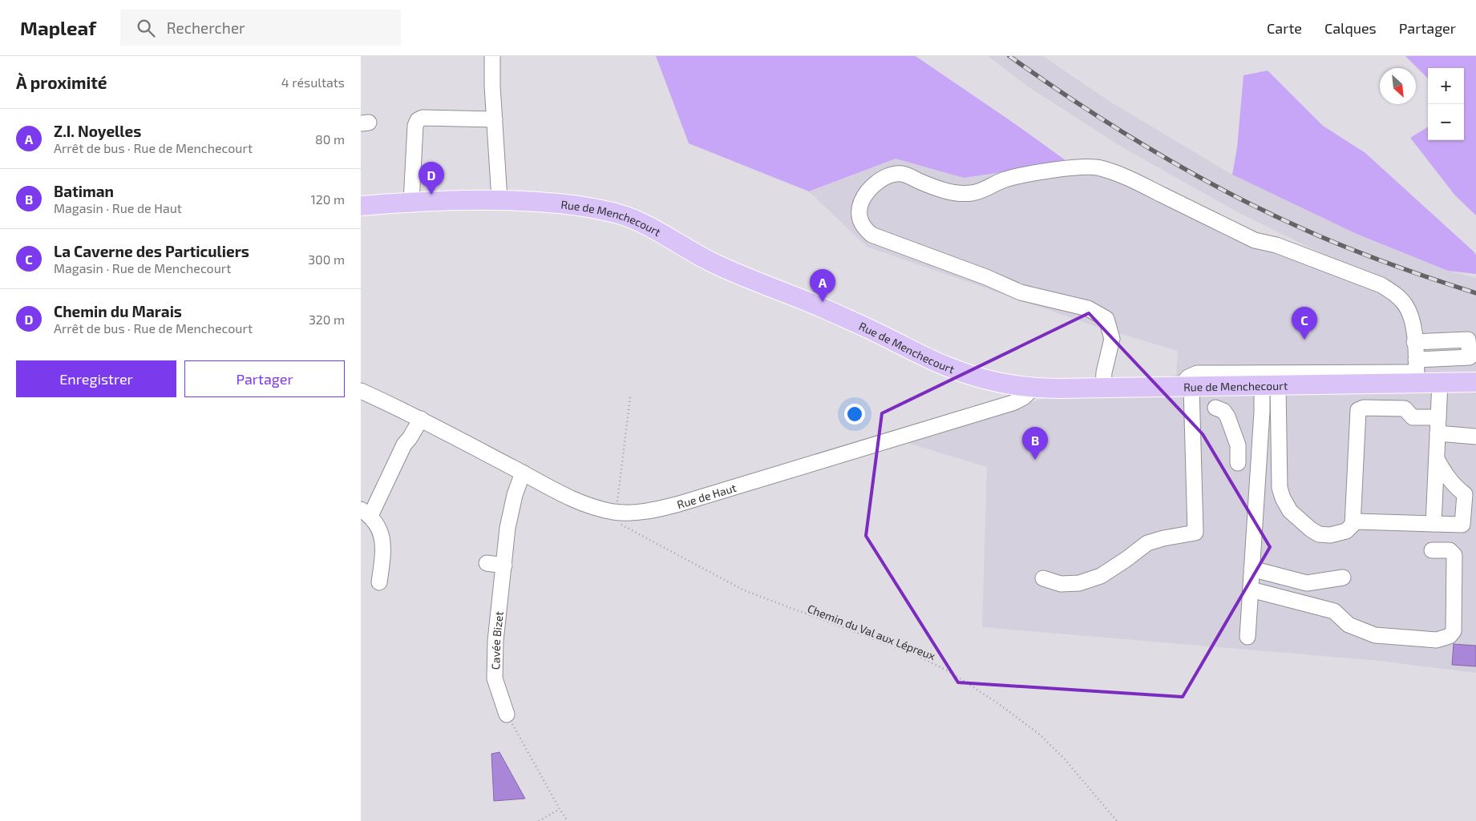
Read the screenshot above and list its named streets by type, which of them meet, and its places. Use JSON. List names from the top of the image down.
{
  "streets": {
    "main road": ["Rue de Menchecourt"],
    "street": ["Rue de Haut", "Cavée Bizet"],
    "path": ["Chemin du Val aux Lépreux"]
  },
  "crossings": [
    ["Rue de Menchecourt", "Rue de Haut"],
    ["Rue de Haut", "Chemin du Val aux Lépreux"],
    ["Rue de Haut", "Cavée Bizet"]
  ],
  "north": "bottom right",
  "page": {
    "header": "Mapleaf",
    "search": "Rechercher",
    "nav": ["Carte", "Calques", "Partager"],
    "heading": ["À proximité", "4 résultats"],
    "map_buttons": ["+", "−"],
    "list": [
      {
        "mark": "A",
        "name": "Z.I. Noyelles",
        "note": "Arrêt de bus · Rue de Menchecourt",
        "value": "80 m"
      },
      {
        "mark": "B",
        "name": "Batiman",
        "note": "Magasin · Rue de Haut",
        "value": "120 m"
      },
      {
        "mark": "C",
        "name": "La Caverne des Particuliers",
        "note": "Magasin · Rue de Menchecourt",
        "value": "300 m"
      },
      {
        "mark": "D",
        "name": "Chemin du Marais",
        "note": "Arrêt de bus · Rue de Menchecourt",
        "value": "320 m"
      }
    ],
    "pins": [
      "D",
      "A",
      "C",
      "B"
    ],
    "buttons": ["Enregistrer", "Partager"]
  }
}
